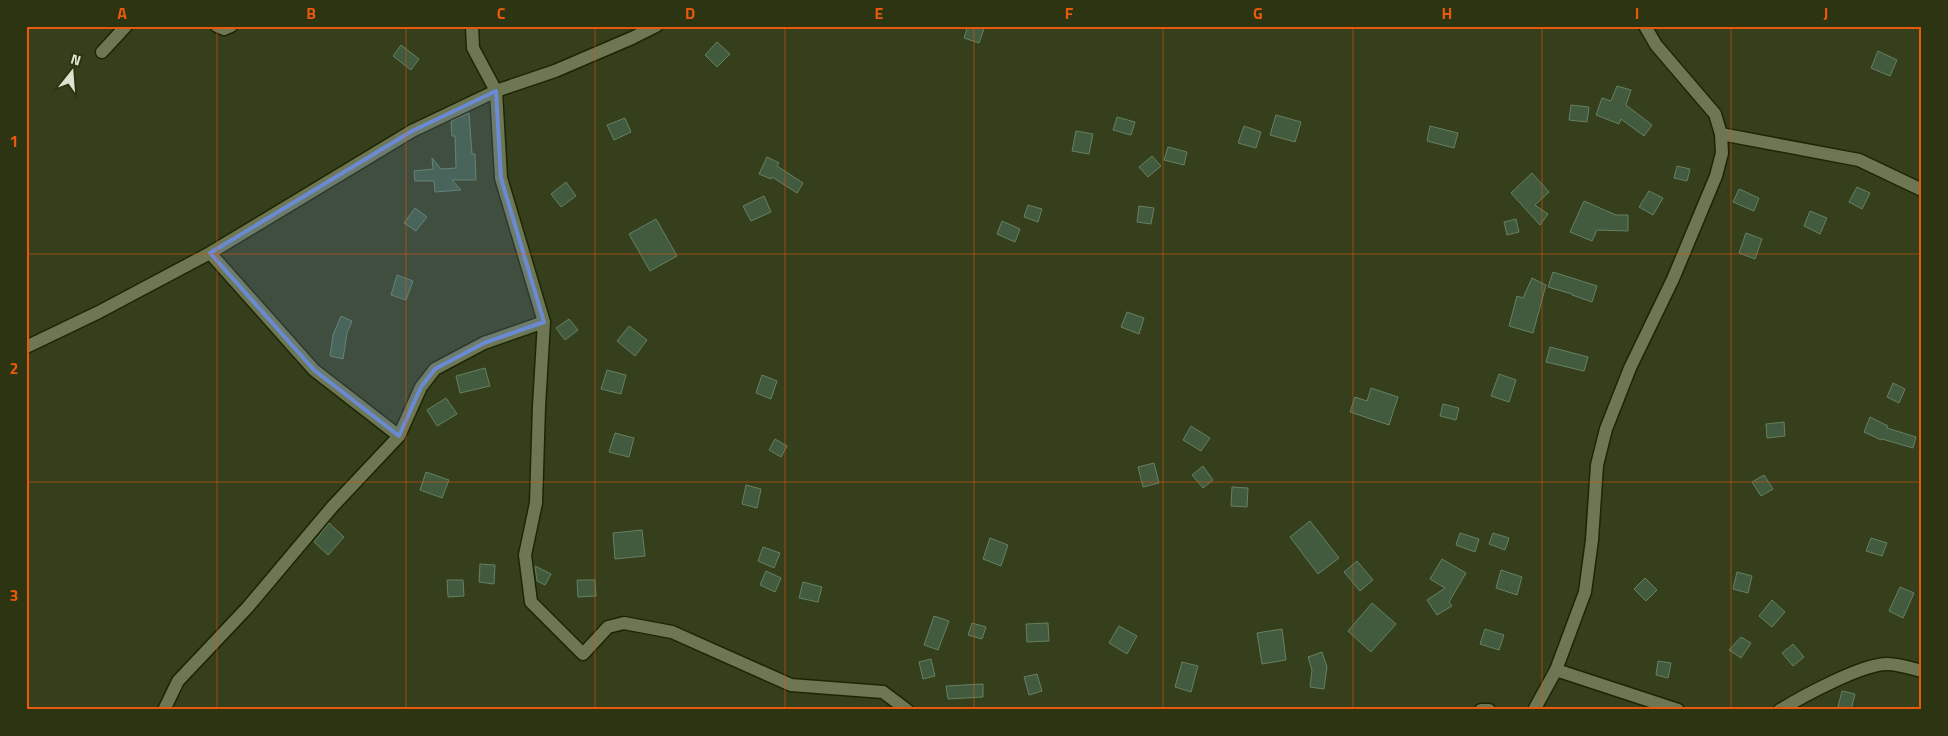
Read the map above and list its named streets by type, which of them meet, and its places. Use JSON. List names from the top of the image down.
{
  "north": "top",
  "grid": {
    "columns": [
      "A",
      "B",
      "C",
      "D",
      "E",
      "F",
      "G",
      "H",
      "I",
      "J"
    ],
    "rows": ["1", "2", "3"]
  }
}
